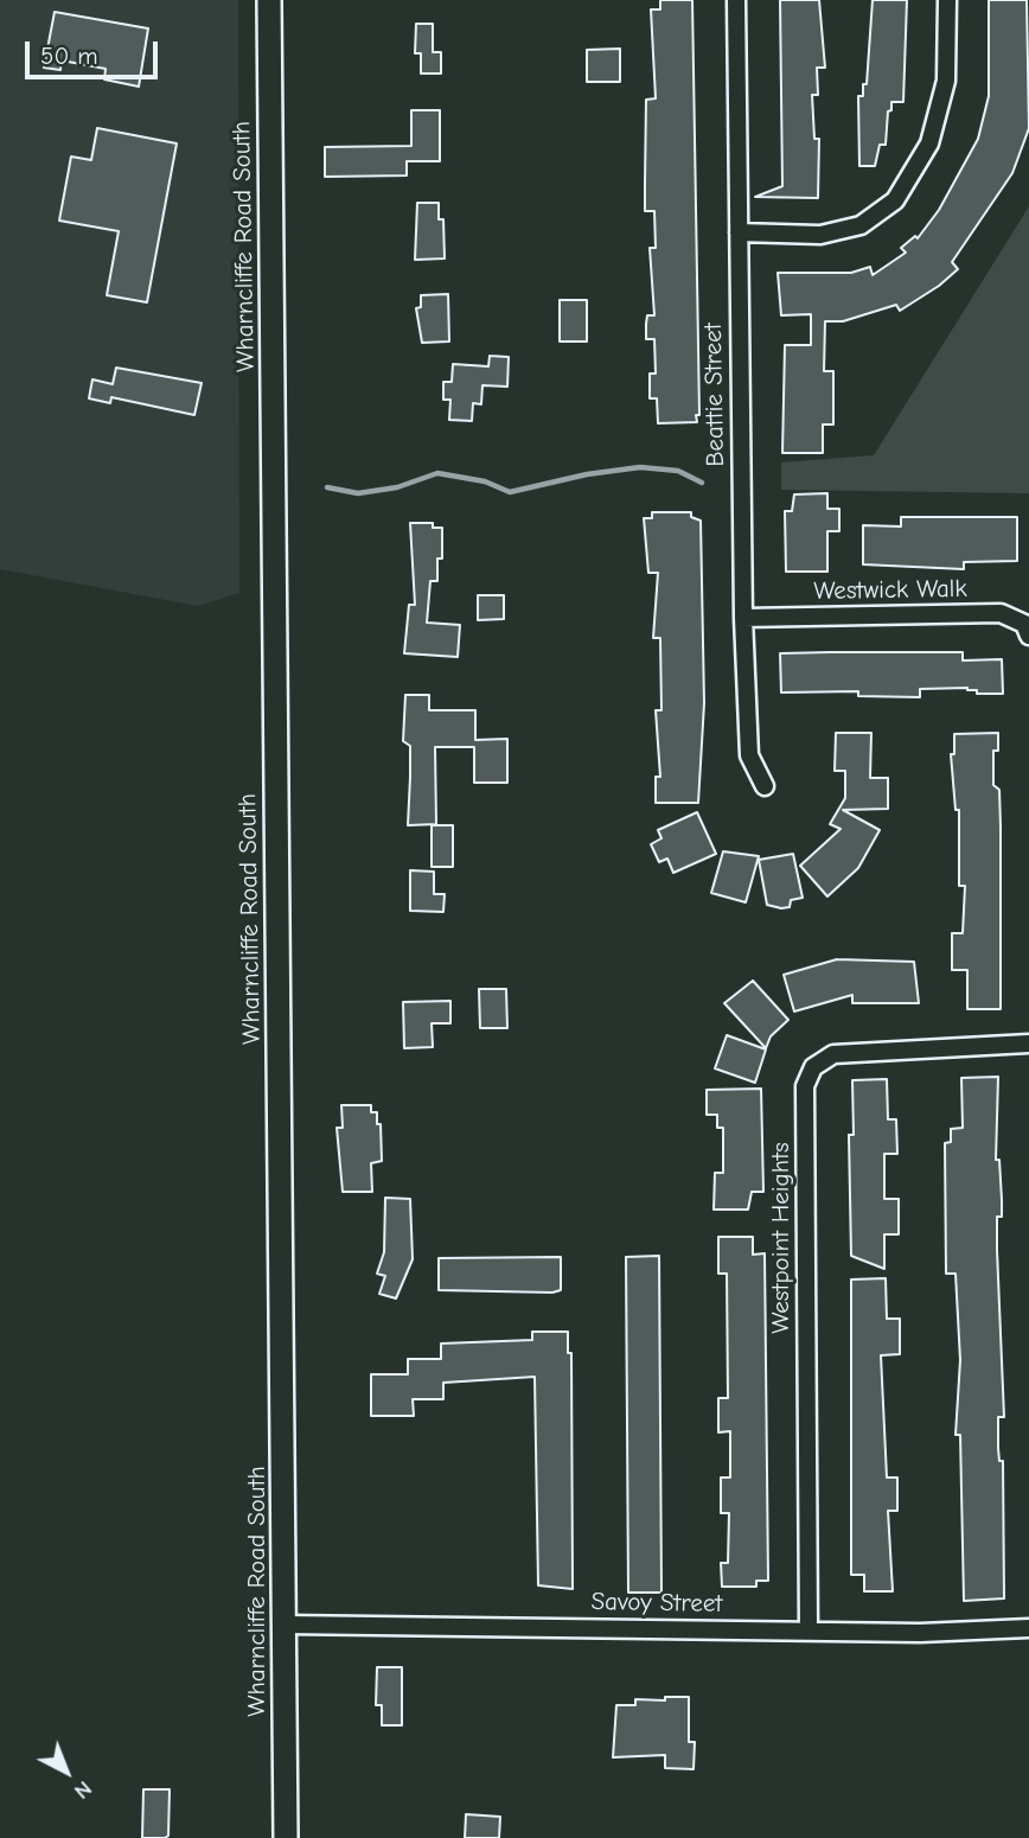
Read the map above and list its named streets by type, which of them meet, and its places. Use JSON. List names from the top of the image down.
{
  "streets": {
    "main road": ["Wharncliffe Road South"],
    "street": [
      "Beattie Street",
      "Westwick Walk",
      "Westpoint Heights",
      "Savoy Street"
    ]
  },
  "crossings": [
    ["Wharncliffe Road South", "Savoy Street"],
    ["Beattie Street", "Westwick Walk"],
    ["Westpoint Heights", "Savoy Street"]
  ],
  "scale_bar": "50 m",
  "north": "bottom right"
}
